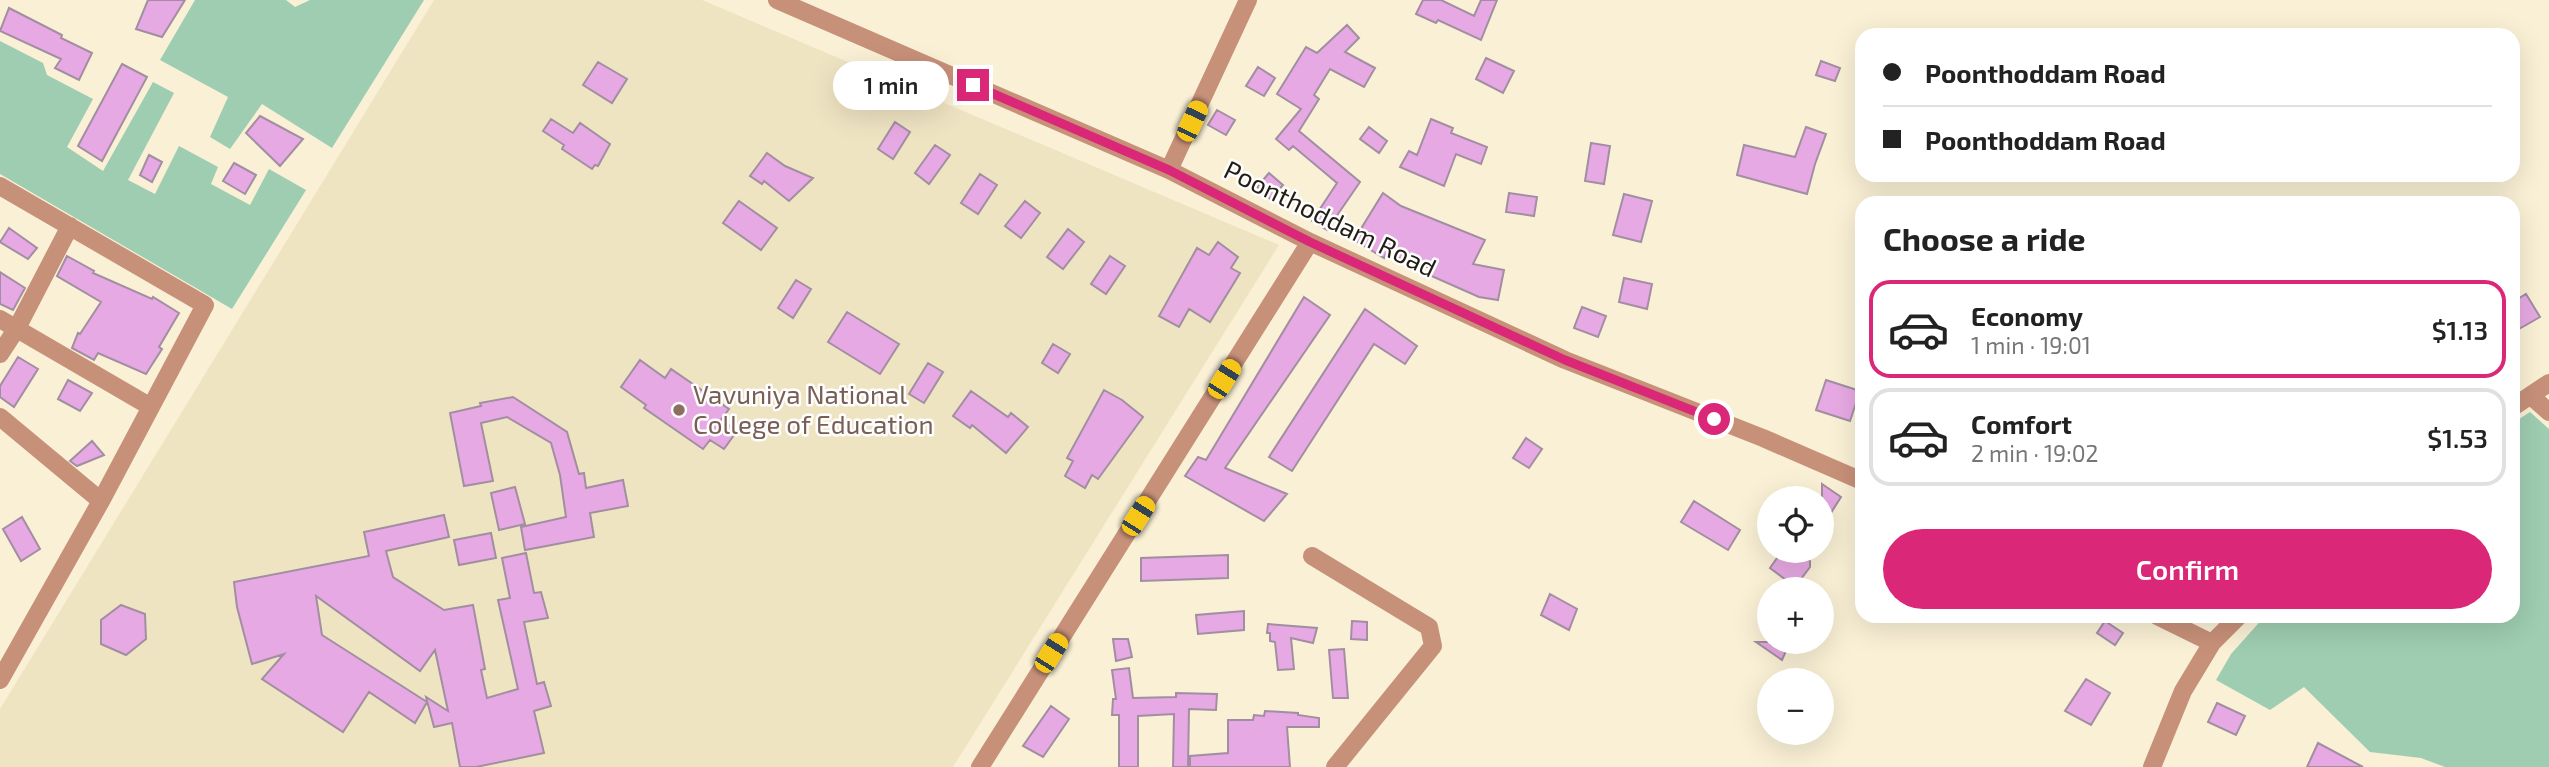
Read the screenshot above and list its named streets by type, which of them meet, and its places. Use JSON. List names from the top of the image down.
{
  "streets": {
    "street": ["Poonthoddam Road"]
  },
  "places": ["Vavuniya National College of Education"],
  "page": {
    "banner": ["Poonthoddam Road", "Poonthoddam Road"],
    "bubble": "1 min",
    "heading": "Choose a ride",
    "list": [
      {
        "name": "Economy",
        "note": "1 min · 19:01",
        "value": "$1.13"
      },
      {
        "name": "Comfort",
        "note": "2 min · 19:02",
        "value": "$1.53"
      }
    ],
    "map_buttons": ["+", "−"],
    "buttons": "Confirm"
  }
}
